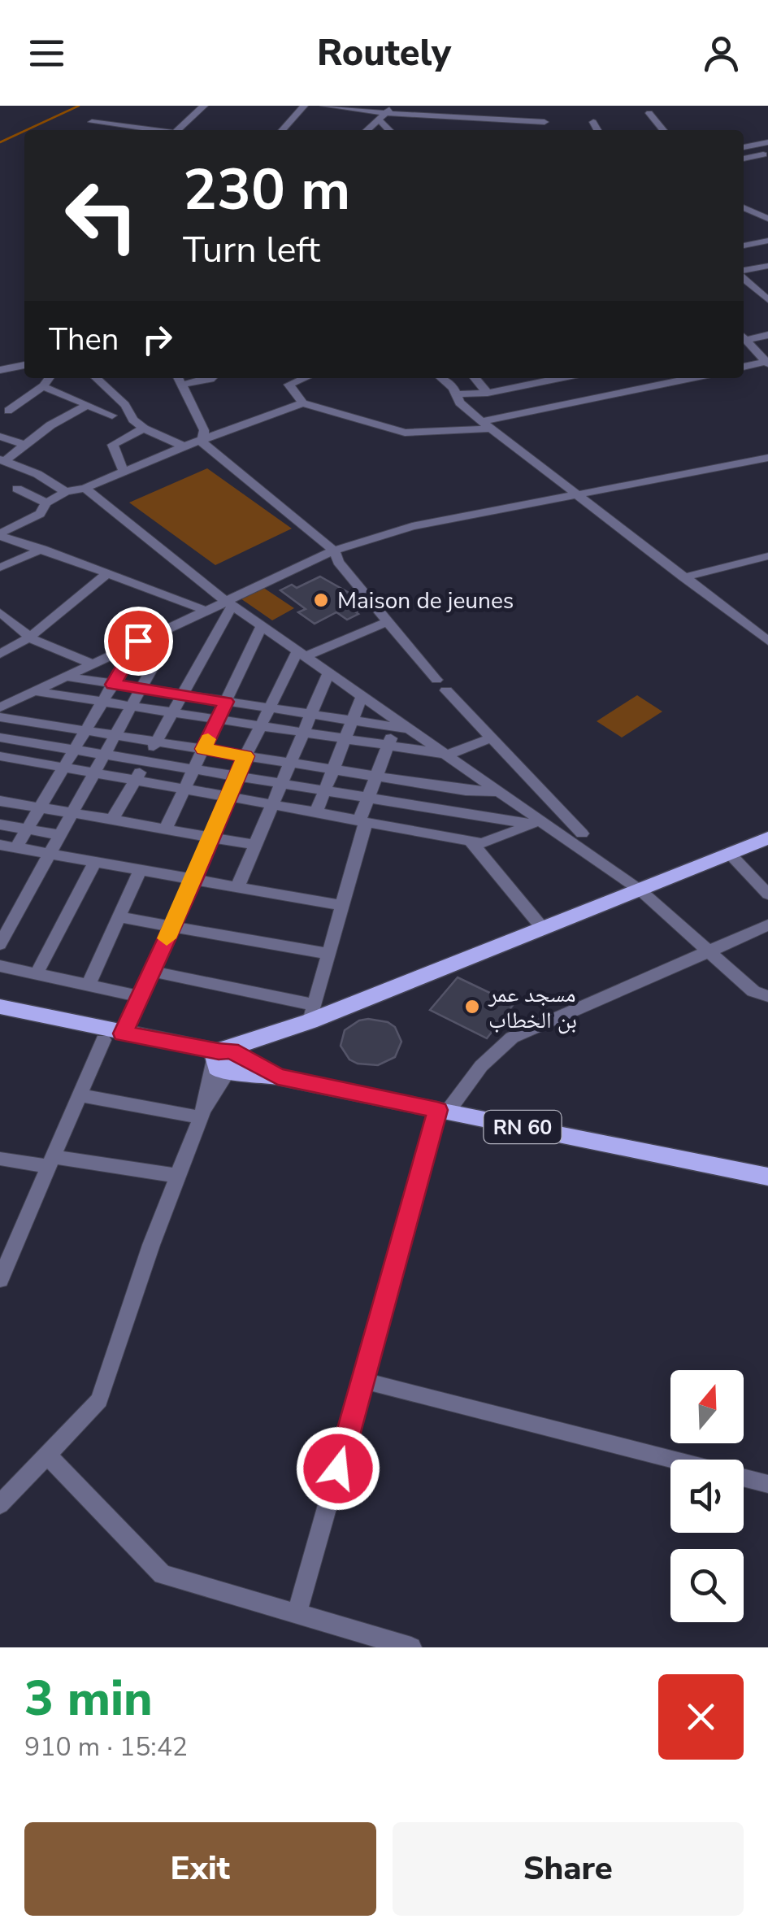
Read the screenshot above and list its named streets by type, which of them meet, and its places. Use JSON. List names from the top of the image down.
{
  "streets": {
    "main road": ["RN 60"]
  },
  "places": ["Maison de jeunes", "مسجد عمر بن الخطاب"],
  "north": "top",
  "page": {
    "header": "Routely",
    "turn": ["230 m", "Turn left"],
    "then": "Then",
    "heading": ["3 min", "910 m · 15:42"],
    "buttons": ["Exit", "Share"]
  }
}
